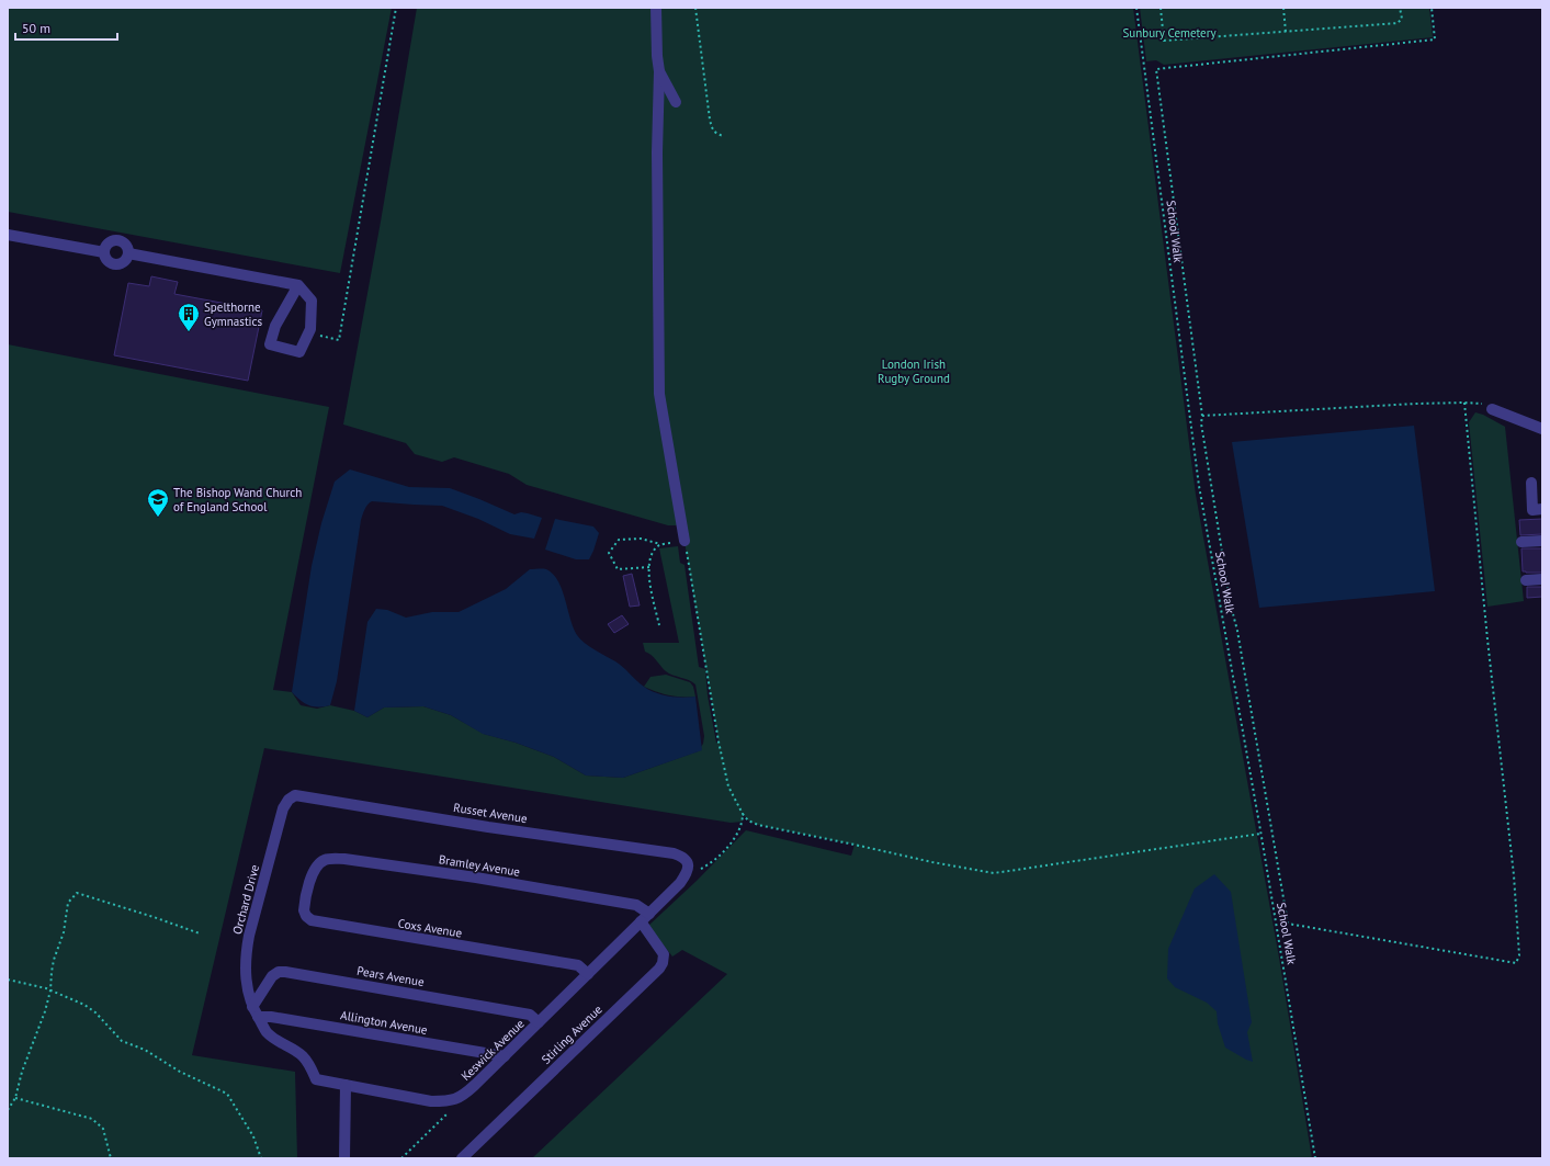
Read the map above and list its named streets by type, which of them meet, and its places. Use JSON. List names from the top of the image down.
{
  "streets": {
    "lane": [
      "Russet Avenue",
      "Bramley Avenue",
      "Orchard Drive",
      "Coxs Avenue",
      "Pears Avenue",
      "Allington Avenue",
      "Stirling Avenue",
      "Keswick Avenue"
    ],
    "path": ["School Walk"]
  },
  "crossings": [
    ["Russet Avenue", "Orchard Drive"],
    ["Russet Avenue", "Keswick Avenue"],
    ["Bramley Avenue", "Coxs Avenue"],
    ["Bramley Avenue", "Keswick Avenue"],
    ["Orchard Drive", "Pears Avenue"],
    ["Orchard Drive", "Allington Avenue"],
    ["Orchard Drive", "Keswick Avenue"],
    ["Coxs Avenue", "Keswick Avenue"],
    ["Pears Avenue", "Allington Avenue"],
    ["Pears Avenue", "Keswick Avenue"],
    ["Allington Avenue", "Keswick Avenue"],
    ["Stirling Avenue", "Keswick Avenue"]
  ],
  "parks": ["Sunbury Cemetery", "London Irish Rugby Ground"],
  "places": {
    "building": ["Spelthorne Gymnastics"],
    "school or university": ["The Bishop Wand Church of England School"]
  },
  "scale_bar": "50 m"
}
